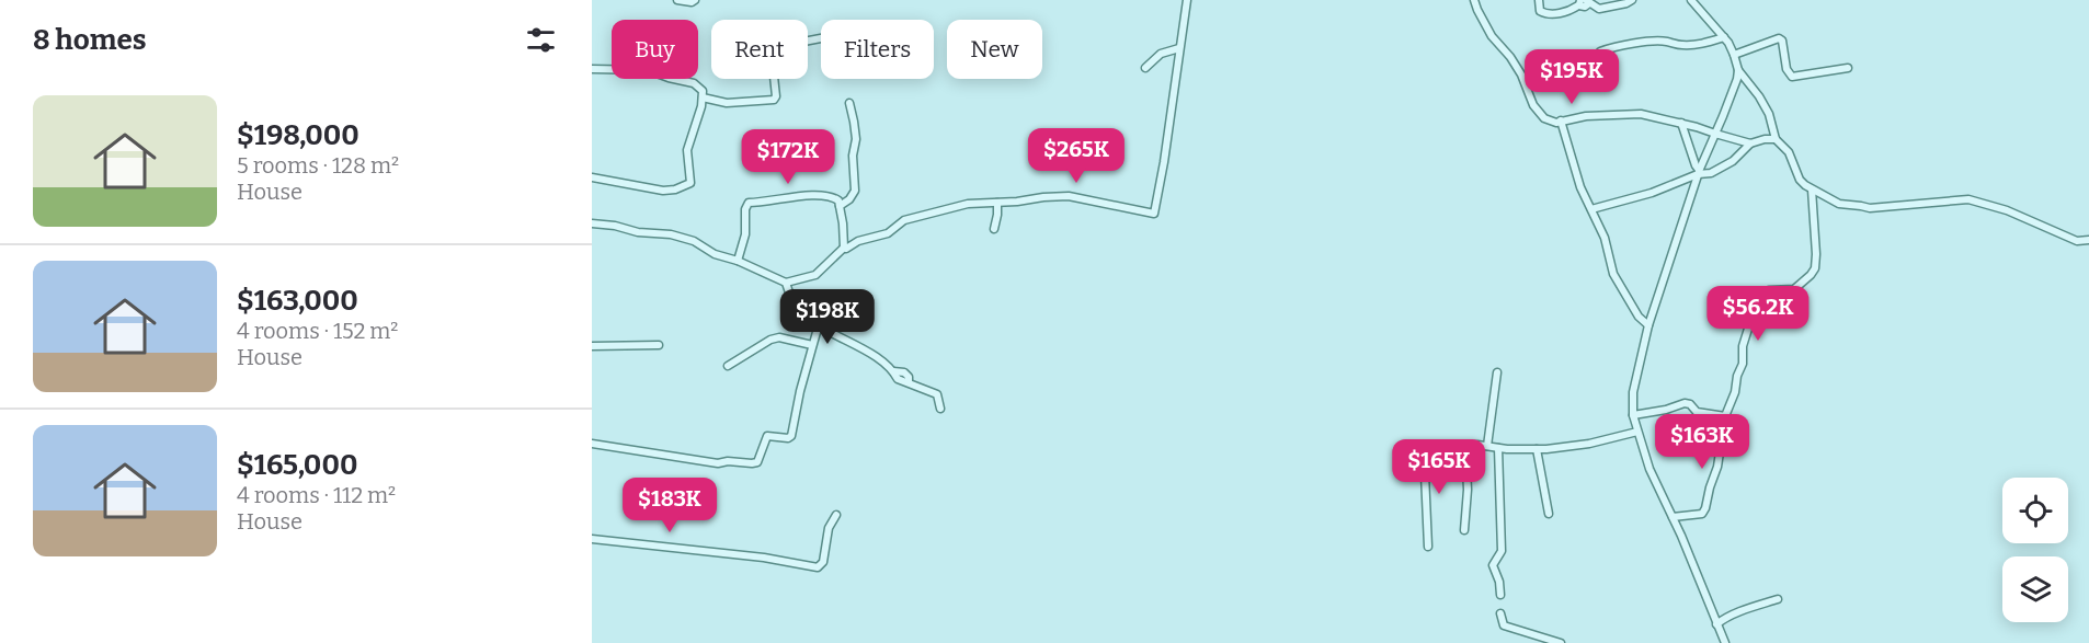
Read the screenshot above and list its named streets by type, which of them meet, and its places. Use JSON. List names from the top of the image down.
{
  "page": {
    "heading": "8 homes",
    "chip": [
      "Buy",
      "Rent",
      "Filters",
      "New"
    ],
    "price": [
      "$195K",
      "$265K",
      "$172K",
      "$56.2K",
      "$198K",
      "$163K",
      "$165K",
      "$183K"
    ],
    "list": [
      {
        "name": "$198,000",
        "note": "5 rooms · 128 m² · House"
      },
      {
        "name": "$163,000",
        "note": "4 rooms · 152 m² · House"
      },
      {
        "name": "$165,000",
        "note": "4 rooms · 112 m² · House"
      }
    ]
  }
}
